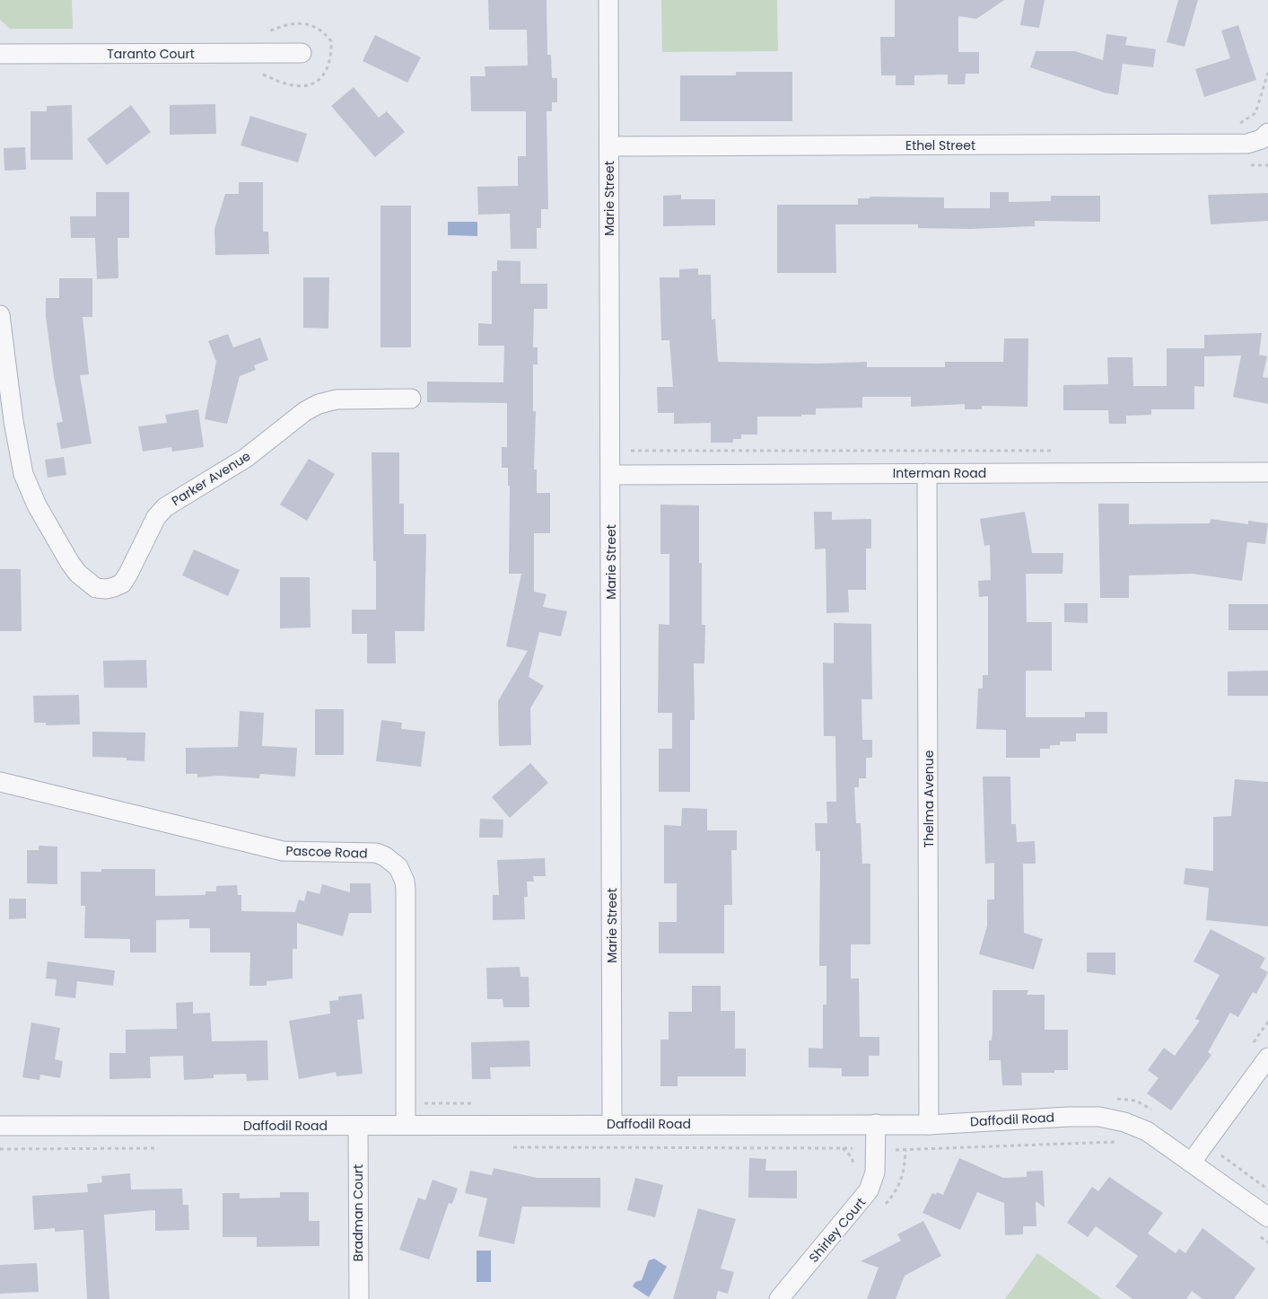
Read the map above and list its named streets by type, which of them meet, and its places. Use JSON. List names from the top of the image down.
{
  "streets": {
    "street": [
      "Taranto Court",
      "Ethel Street",
      "Marie Street",
      "Interman Road",
      "Parker Avenue",
      "Thelma Avenue",
      "Pascoe Road",
      "Daffodil Road",
      "Bradman Court",
      "Shirley Court"
    ]
  },
  "crossings": [
    ["Ethel Street", "Marie Street"],
    ["Marie Street", "Interman Road"],
    ["Marie Street", "Daffodil Road"],
    ["Interman Road", "Thelma Avenue"],
    ["Thelma Avenue", "Daffodil Road"],
    ["Pascoe Road", "Daffodil Road"],
    ["Daffodil Road", "Bradman Court"],
    ["Daffodil Road", "Shirley Court"]
  ]
}
